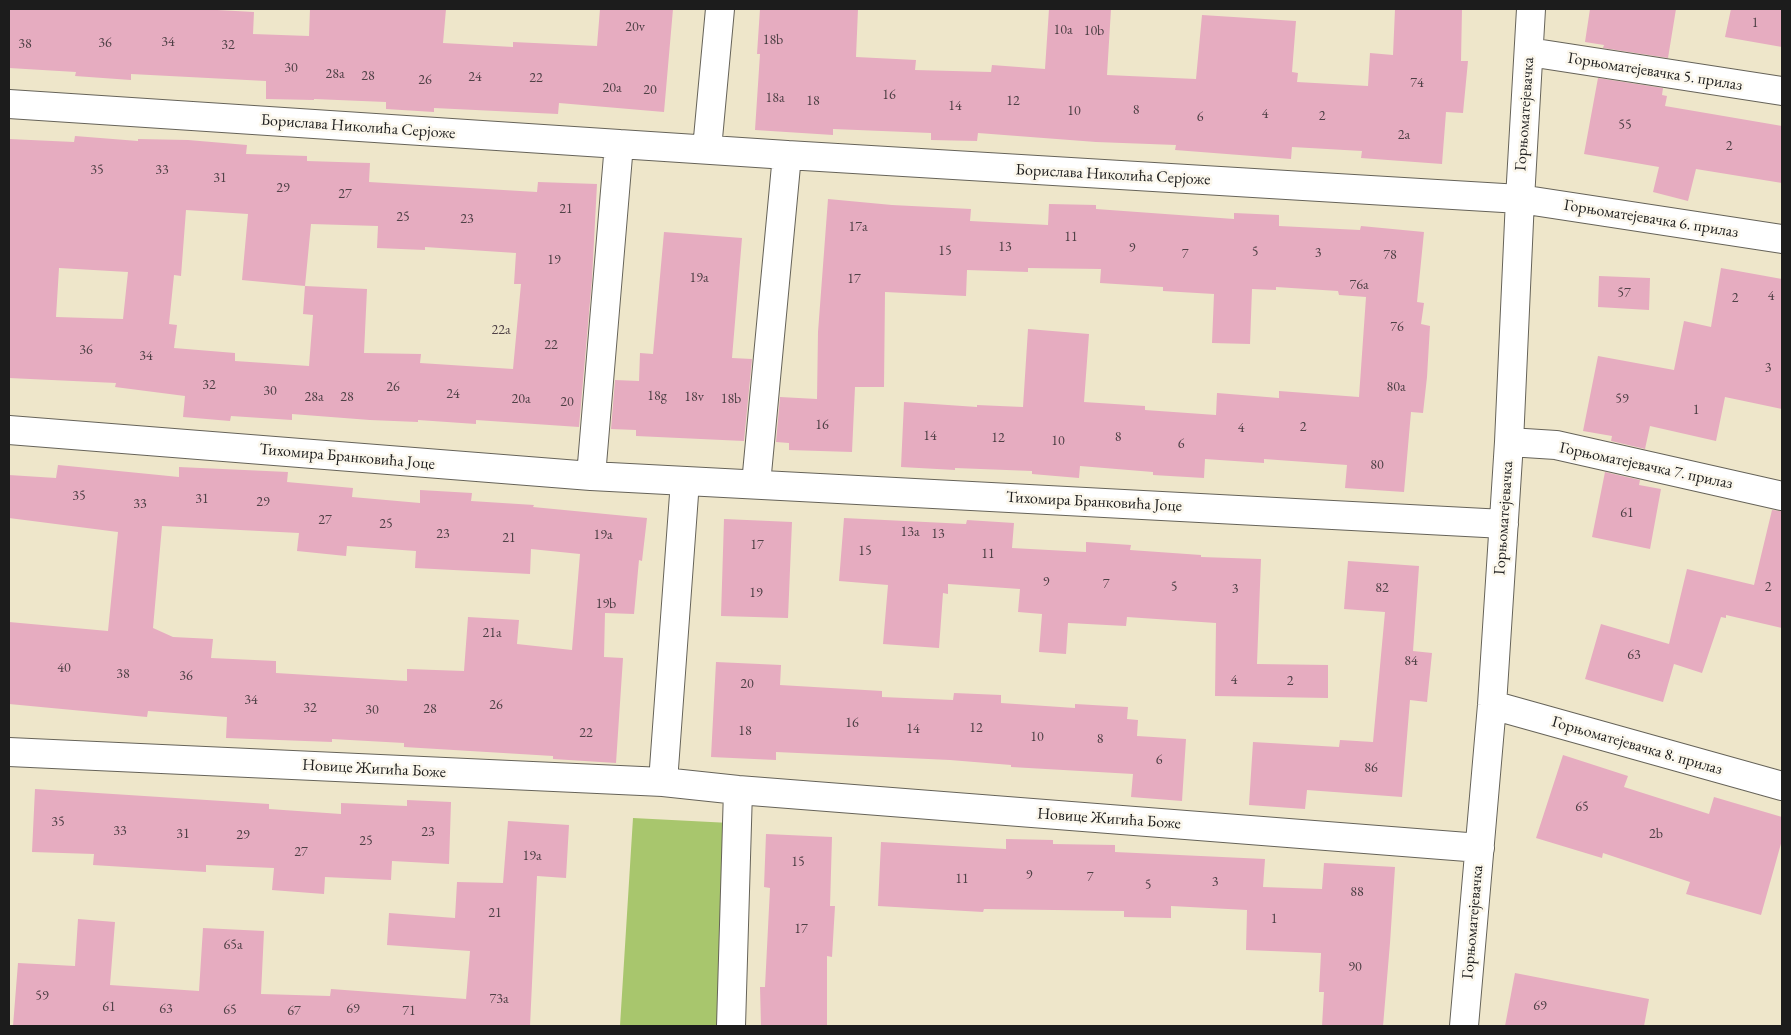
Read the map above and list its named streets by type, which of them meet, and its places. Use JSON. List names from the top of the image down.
{
  "streets": {
    "street": [
      "Горњоматејевачка 5. прилаз",
      "Горњоматејевачка",
      "Борислава Николића Серјоже",
      "Горњоматејевачка 6. прилаз",
      "Тихомира Бранковића Јоце",
      "Горњоматејевачка 7. прилаз",
      "Горњоматејевачка 8. прилаз",
      "Новице Жигића Боже"
    ]
  },
  "crossings": [
    ["Горњоматејевачка 5. прилаз", "Горњоматејевачка"],
    ["Горњоматејевачка", "Борислава Николића Серјоже"],
    ["Горњоматејевачка", "Горњоматејевачка 6. прилаз"],
    ["Горњоматејевачка", "Тихомира Бранковића Јоце"],
    ["Горњоматејевачка", "Горњоматејевачка 7. прилаз"],
    ["Горњоматејевачка", "Горњоматејевачка 8. прилаз"],
    ["Горњоматејевачка", "Новице Жигића Боже"],
    ["Борислава Николића Серјоже", "Горњоматејевачка 6. прилаз"]
  ],
  "house_numbers": [
    "1",
    "20v",
    "10a",
    "10b",
    "18b",
    "34",
    "36",
    "38",
    "32",
    "30",
    "28a",
    "28",
    "24",
    "22",
    "26",
    "74",
    "20a",
    "20",
    "16",
    "18a",
    "18",
    "12",
    "14",
    "8",
    "10",
    "4",
    "2",
    "6",
    "55",
    "2a",
    "2",
    "35",
    "33",
    "31",
    "29",
    "27",
    "21",
    "25",
    "23",
    "17a",
    "11",
    "13",
    "9",
    "15",
    "5",
    "3",
    "7",
    "78",
    "19",
    "19a",
    "17",
    "76a",
    "57",
    "4",
    "2",
    "76",
    "22a",
    "22",
    "36",
    "34",
    "3",
    "32",
    "26",
    "80a",
    "30",
    "24",
    "18g",
    "28a",
    "28",
    "18v",
    "20a",
    "18b",
    "59",
    "20",
    "1",
    "16",
    "2",
    "4",
    "14",
    "8",
    "12",
    "10",
    "6",
    "80",
    "35",
    "31",
    "29",
    "33",
    "61",
    "27",
    "25",
    "13a",
    "23",
    "13",
    "19a",
    "21",
    "17",
    "15",
    "11",
    "9",
    "7",
    "5",
    "2",
    "82",
    "3",
    "19",
    "19b",
    "21a",
    "63",
    "84",
    "40",
    "38",
    "36",
    "4",
    "2",
    "20",
    "34",
    "26",
    "32",
    "28",
    "30",
    "16",
    "12",
    "14",
    "18",
    "22",
    "10",
    "8",
    "6",
    "86",
    "65",
    "35",
    "33",
    "23",
    "31",
    "2b",
    "29",
    "25",
    "27",
    "19a",
    "15",
    "9",
    "7",
    "11",
    "3",
    "5",
    "88",
    "21",
    "1",
    "17",
    "65a",
    "90",
    "59",
    "73a",
    "69",
    "61",
    "63",
    "69",
    "65",
    "67",
    "71"
  ]
}
